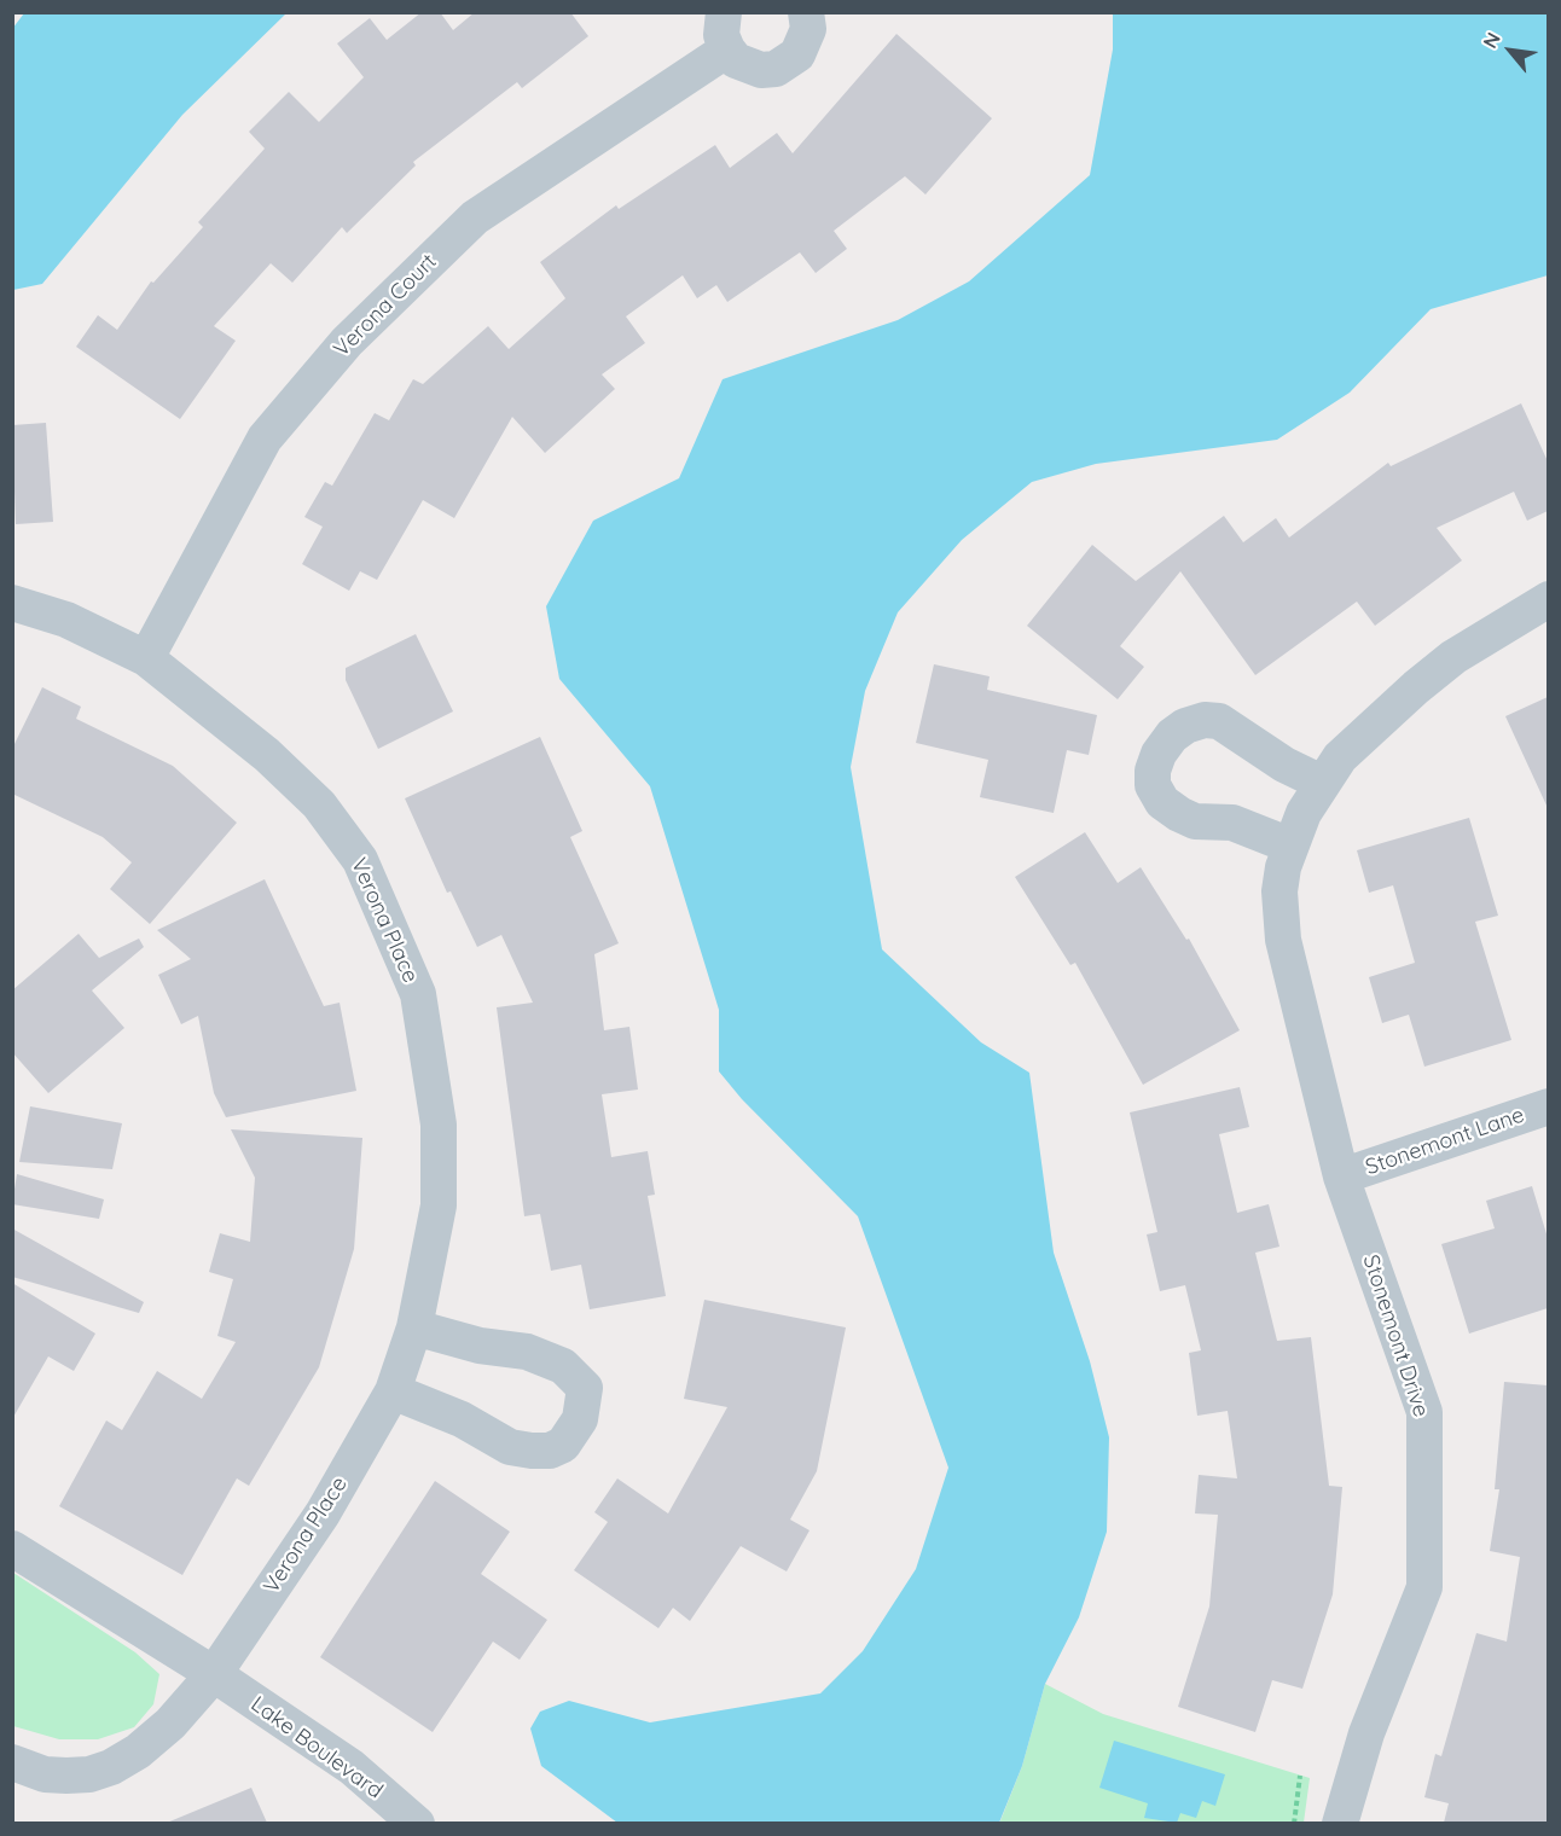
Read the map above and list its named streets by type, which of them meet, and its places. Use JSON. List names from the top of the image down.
{
  "streets": {
    "street": [
      "Verona Court",
      "Verona Place",
      "Stonemont Lane",
      "Stonemont Drive",
      "Lake Boulevard"
    ]
  },
  "crossings": [
    ["Verona Court", "Verona Place"],
    ["Verona Place", "Lake Boulevard"],
    ["Stonemont Lane", "Stonemont Drive"]
  ],
  "north": "top left"
}
